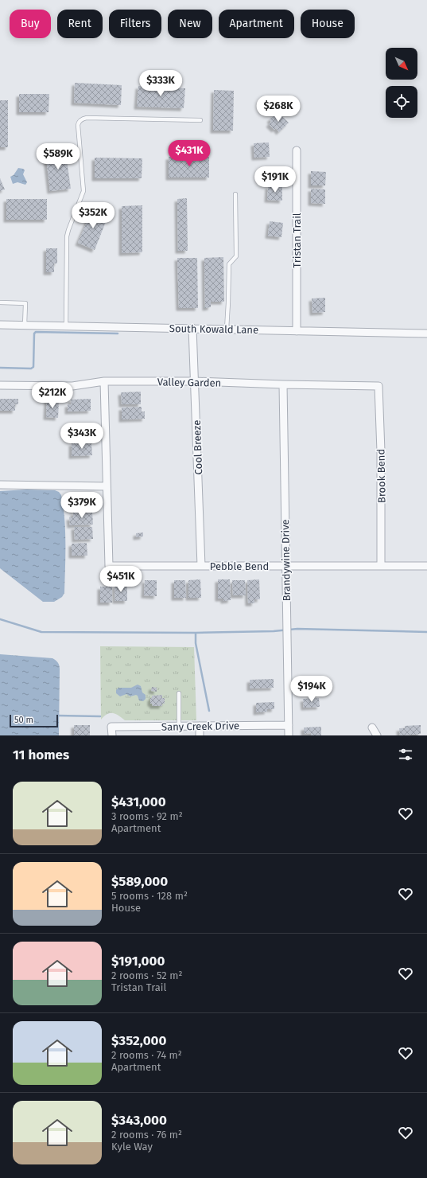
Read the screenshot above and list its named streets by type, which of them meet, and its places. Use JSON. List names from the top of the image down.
{
  "streets": {
    "street": [
      "Tristan Trail",
      "South Kowald Lane",
      "Valley Garden",
      "Cool Breeze",
      "Brook Bend",
      "Brandywine Drive",
      "Pebble Bend",
      "Sany Creek Drive"
    ]
  },
  "crossings": [
    ["Tristan Trail", "South Kowald Lane"],
    ["South Kowald Lane", "Cool Breeze"],
    ["Valley Garden", "Cool Breeze"],
    ["Valley Garden", "Brook Bend"],
    ["Valley Garden", "Brandywine Drive"],
    ["Cool Breeze", "Pebble Bend"],
    ["Brook Bend", "Pebble Bend"],
    ["Brandywine Drive", "Pebble Bend"],
    ["Brandywine Drive", "Sany Creek Drive"]
  ],
  "scale_bar": "50 m",
  "north": "bottom right",
  "page": {
    "chip": [
      "Buy",
      "Rent",
      "Filters",
      "New",
      "Apartment",
      "House"
    ],
    "price": [
      "$333K",
      "$268K",
      "$431K",
      "$589K",
      "$191K",
      "$352K",
      "$212K",
      "$343K",
      "$379K",
      "$451K",
      "$194K"
    ],
    "scale": "50 m",
    "heading": "11 homes",
    "list": [
      {
        "name": "$431,000",
        "note": "3 rooms · 92 m² · Apartment"
      },
      {
        "name": "$589,000",
        "note": "5 rooms · 128 m² · House"
      },
      {
        "name": "$191,000",
        "note": "2 rooms · 52 m² · Tristan Trail"
      },
      {
        "name": "$352,000",
        "note": "2 rooms · 74 m² · Apartment"
      },
      {
        "name": "$343,000",
        "note": "2 rooms · 76 m² · Kyle Way"
      }
    ]
  }
}
